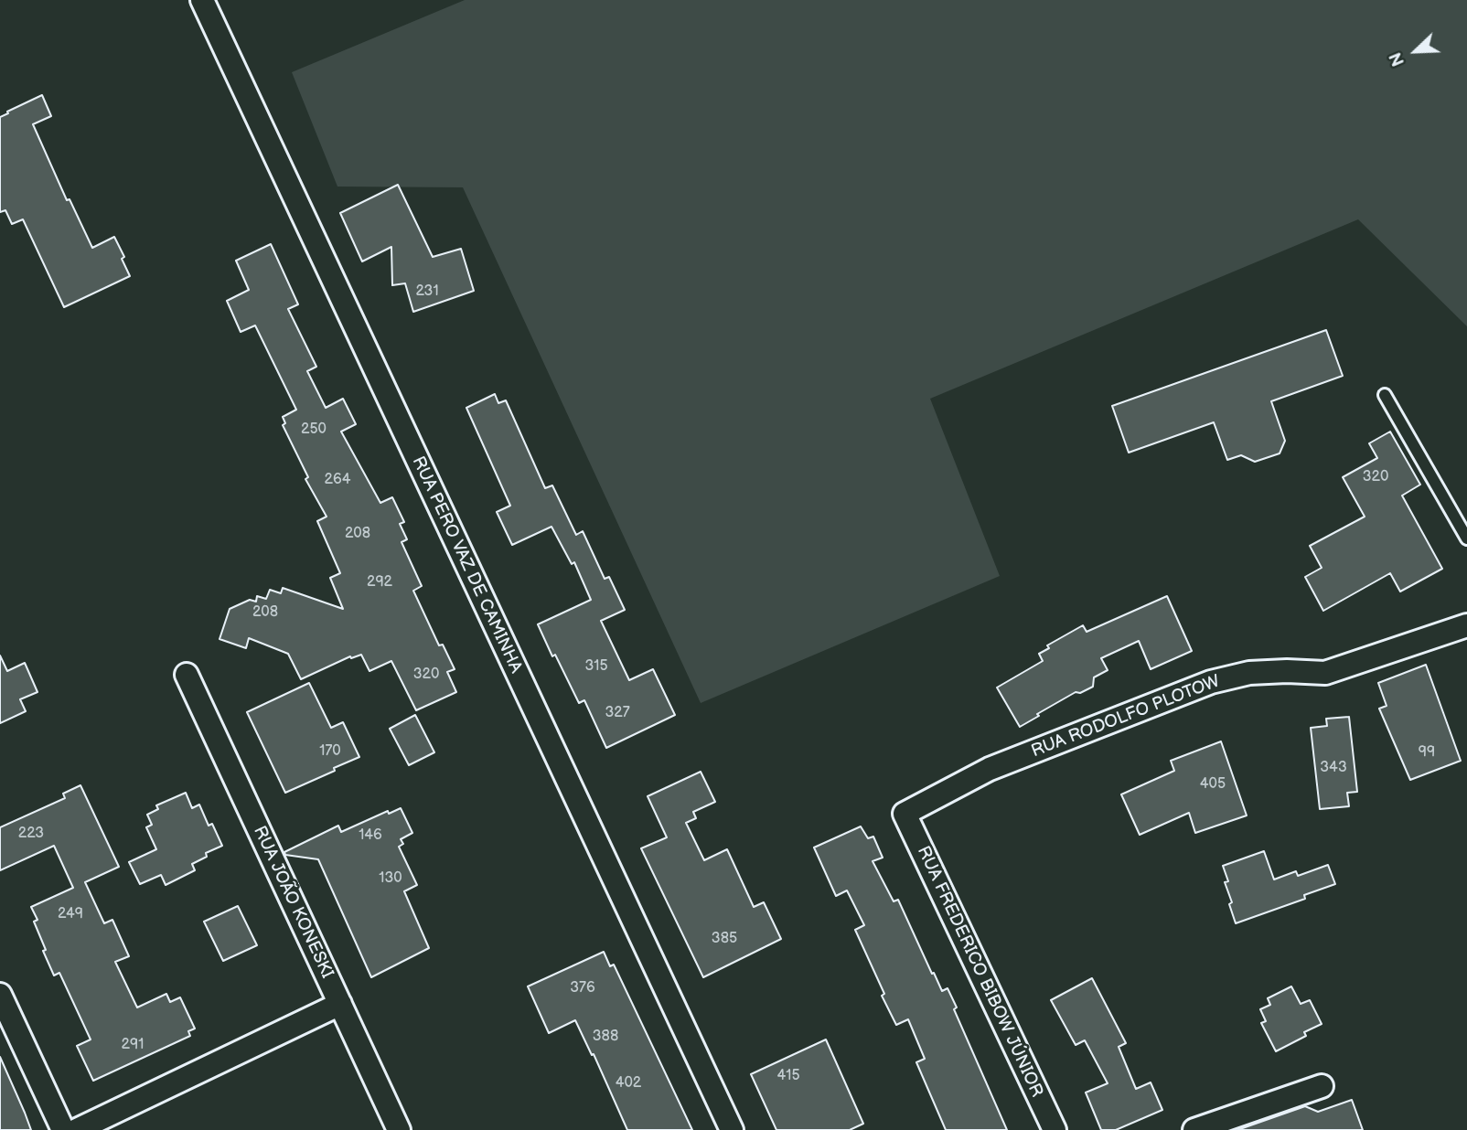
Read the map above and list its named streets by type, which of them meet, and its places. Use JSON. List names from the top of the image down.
{
  "streets": {
    "street": [
      "RUA PERO VAZ DE CAMINHA",
      "RUA RODOLFO PLOTOW",
      "RUA JOÃO KONESKI",
      "RUA FREDERICO BIBOW JÚNIOR"
    ]
  },
  "crossings": [
    ["RUA RODOLFO PLOTOW", "RUA FREDERICO BIBOW JÚNIOR"]
  ],
  "house_numbers": [
    "231",
    "250",
    "320",
    "264",
    "208",
    "292",
    "208",
    "315",
    "320",
    "327",
    "170",
    "99",
    "343",
    "405",
    "223",
    "146",
    "130",
    "249",
    "385",
    "376",
    "388",
    "291",
    "415",
    "402"
  ],
  "north": "bottom left"
}
